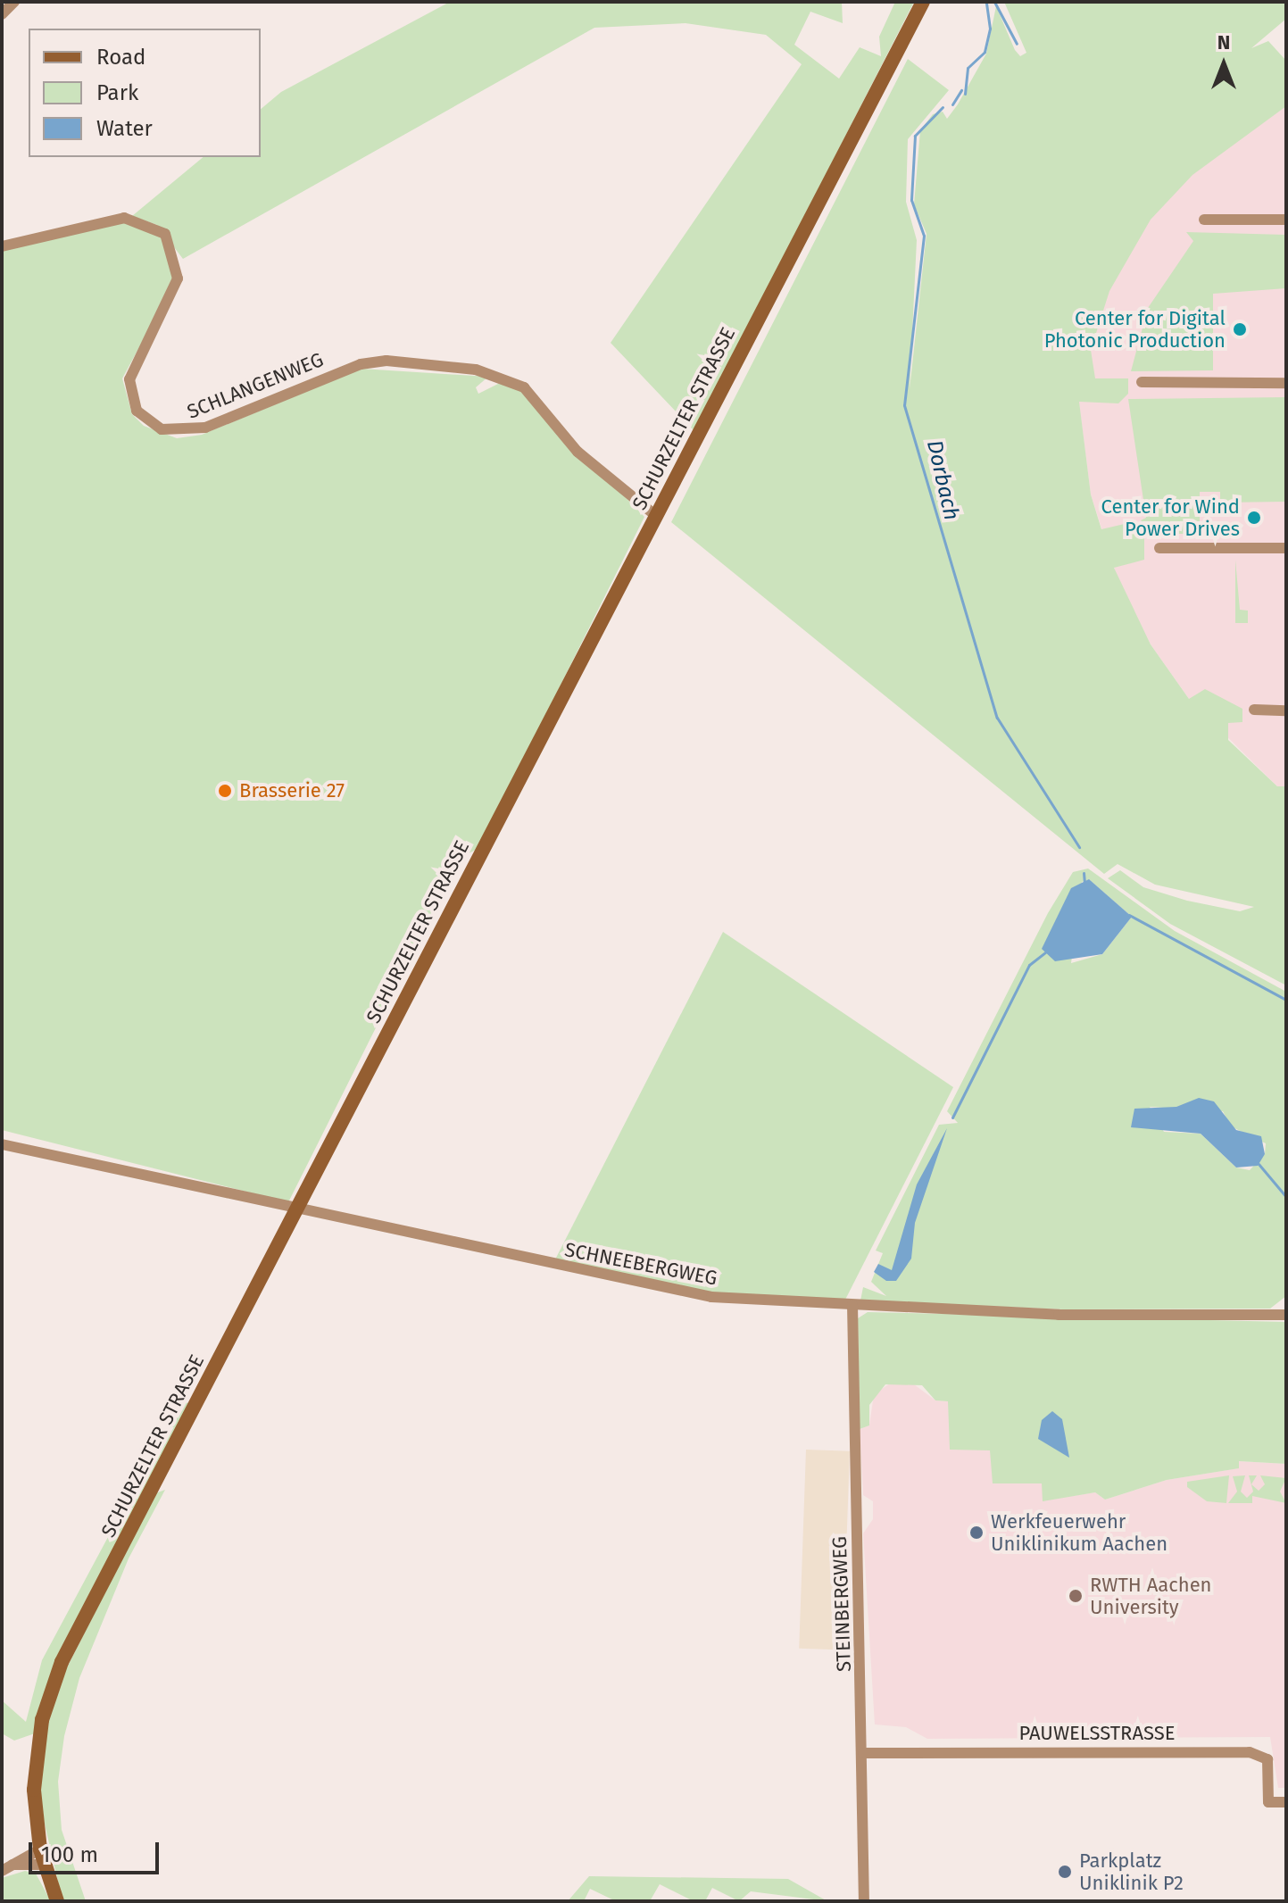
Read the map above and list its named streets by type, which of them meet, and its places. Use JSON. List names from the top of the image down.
{
  "streets": {
    "street": [
      "SCHLANGENWEG",
      "SCHURZELTER STRASSE",
      "SCHNEEBERGWEG",
      "STEINBERGWEG",
      "PAUWELSSTRASSE"
    ]
  },
  "crossings": [
    ["SCHLANGENWEG", "SCHURZELTER STRASSE"],
    ["SCHURZELTER STRASSE", "SCHNEEBERGWEG"],
    ["SCHNEEBERGWEG", "STEINBERGWEG"],
    ["STEINBERGWEG", "PAUWELSSTRASSE"]
  ],
  "water": ["Dorbach"],
  "places": [
    "Center for Digital Photonic Production",
    "Center for Wind Power Drives",
    "Brasserie 27",
    "Werkfeuerwehr Uniklinikum Aachen",
    "RWTH Aachen University",
    "Parkplatz Uniklinik P2"
  ],
  "legend": ["Road", "Park", "Water"],
  "scale_bar": "100 m",
  "north": "top"
}
